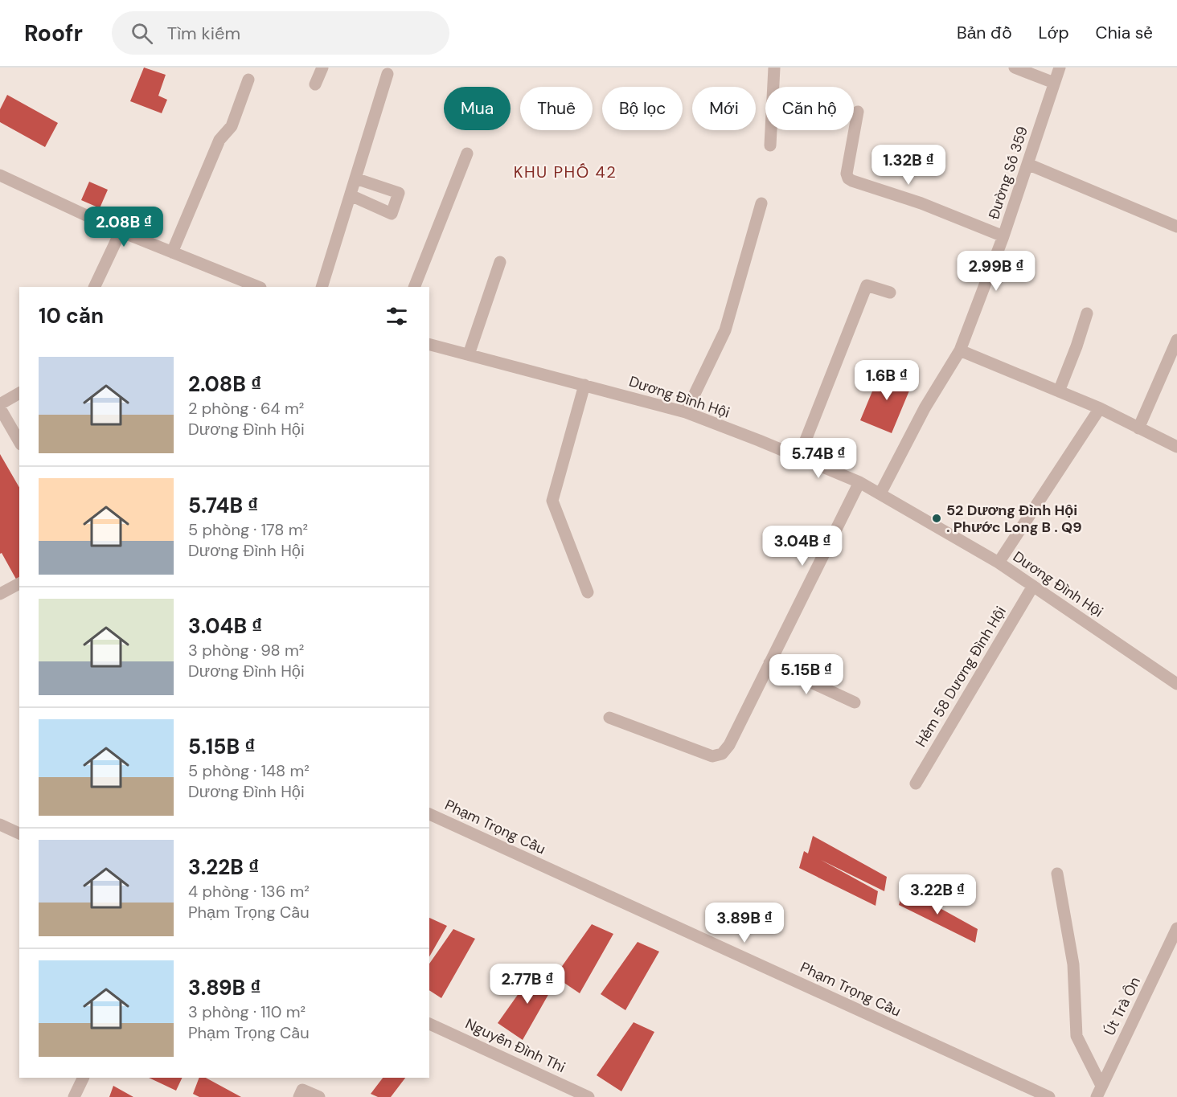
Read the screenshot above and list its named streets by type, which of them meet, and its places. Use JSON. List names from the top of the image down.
{
  "streets": {
    "street": [
      "Đường Số 359",
      "Dương Đình Hội",
      "Hẻm 58 Dương Đình Hội",
      "Phạm Trọng Cầu",
      "Út Trà Ôn",
      "Nguyễn Đình Thi"
    ]
  },
  "crossings": [
    ["Đường Số 359", "Dương Đình Hội"],
    ["Dương Đình Hội", "Hẻm 58 Dương Đình Hội"]
  ],
  "districts": ["KHU PHỐ 42"],
  "places": ["52 Dương Đình Hội . Phước Long B . Q9"],
  "page": {
    "header": "Roofr",
    "search": "Tìm kiếm",
    "nav": ["Bản đồ", "Lớp", "Chia sẻ"],
    "chip": [
      "Mua",
      "Thuê",
      "Bộ lọc",
      "Mới",
      "Căn hộ"
    ],
    "price": [
      "1.32B ₫",
      "2.08B ₫",
      "2.99B ₫",
      "1.6B ₫",
      "5.74B ₫",
      "3.04B ₫",
      "5.15B ₫",
      "3.22B ₫",
      "3.89B ₫",
      "2.77B ₫"
    ],
    "heading": "10 căn",
    "list": [
      {
        "name": "2.08B ₫",
        "note": "2 phòng · 64 m² · Dương Đình Hội"
      },
      {
        "name": "5.74B ₫",
        "note": "5 phòng · 178 m² · Dương Đình Hội"
      },
      {
        "name": "3.04B ₫",
        "note": "3 phòng · 98 m² · Dương Đình Hội"
      },
      {
        "name": "5.15B ₫",
        "note": "5 phòng · 148 m² · Dương Đình Hội"
      },
      {
        "name": "3.22B ₫",
        "note": "4 phòng · 136 m² · Phạm Trọng Cầu"
      },
      {
        "name": "3.89B ₫",
        "note": "3 phòng · 110 m² · Phạm Trọng Cầu"
      }
    ]
  }
}
